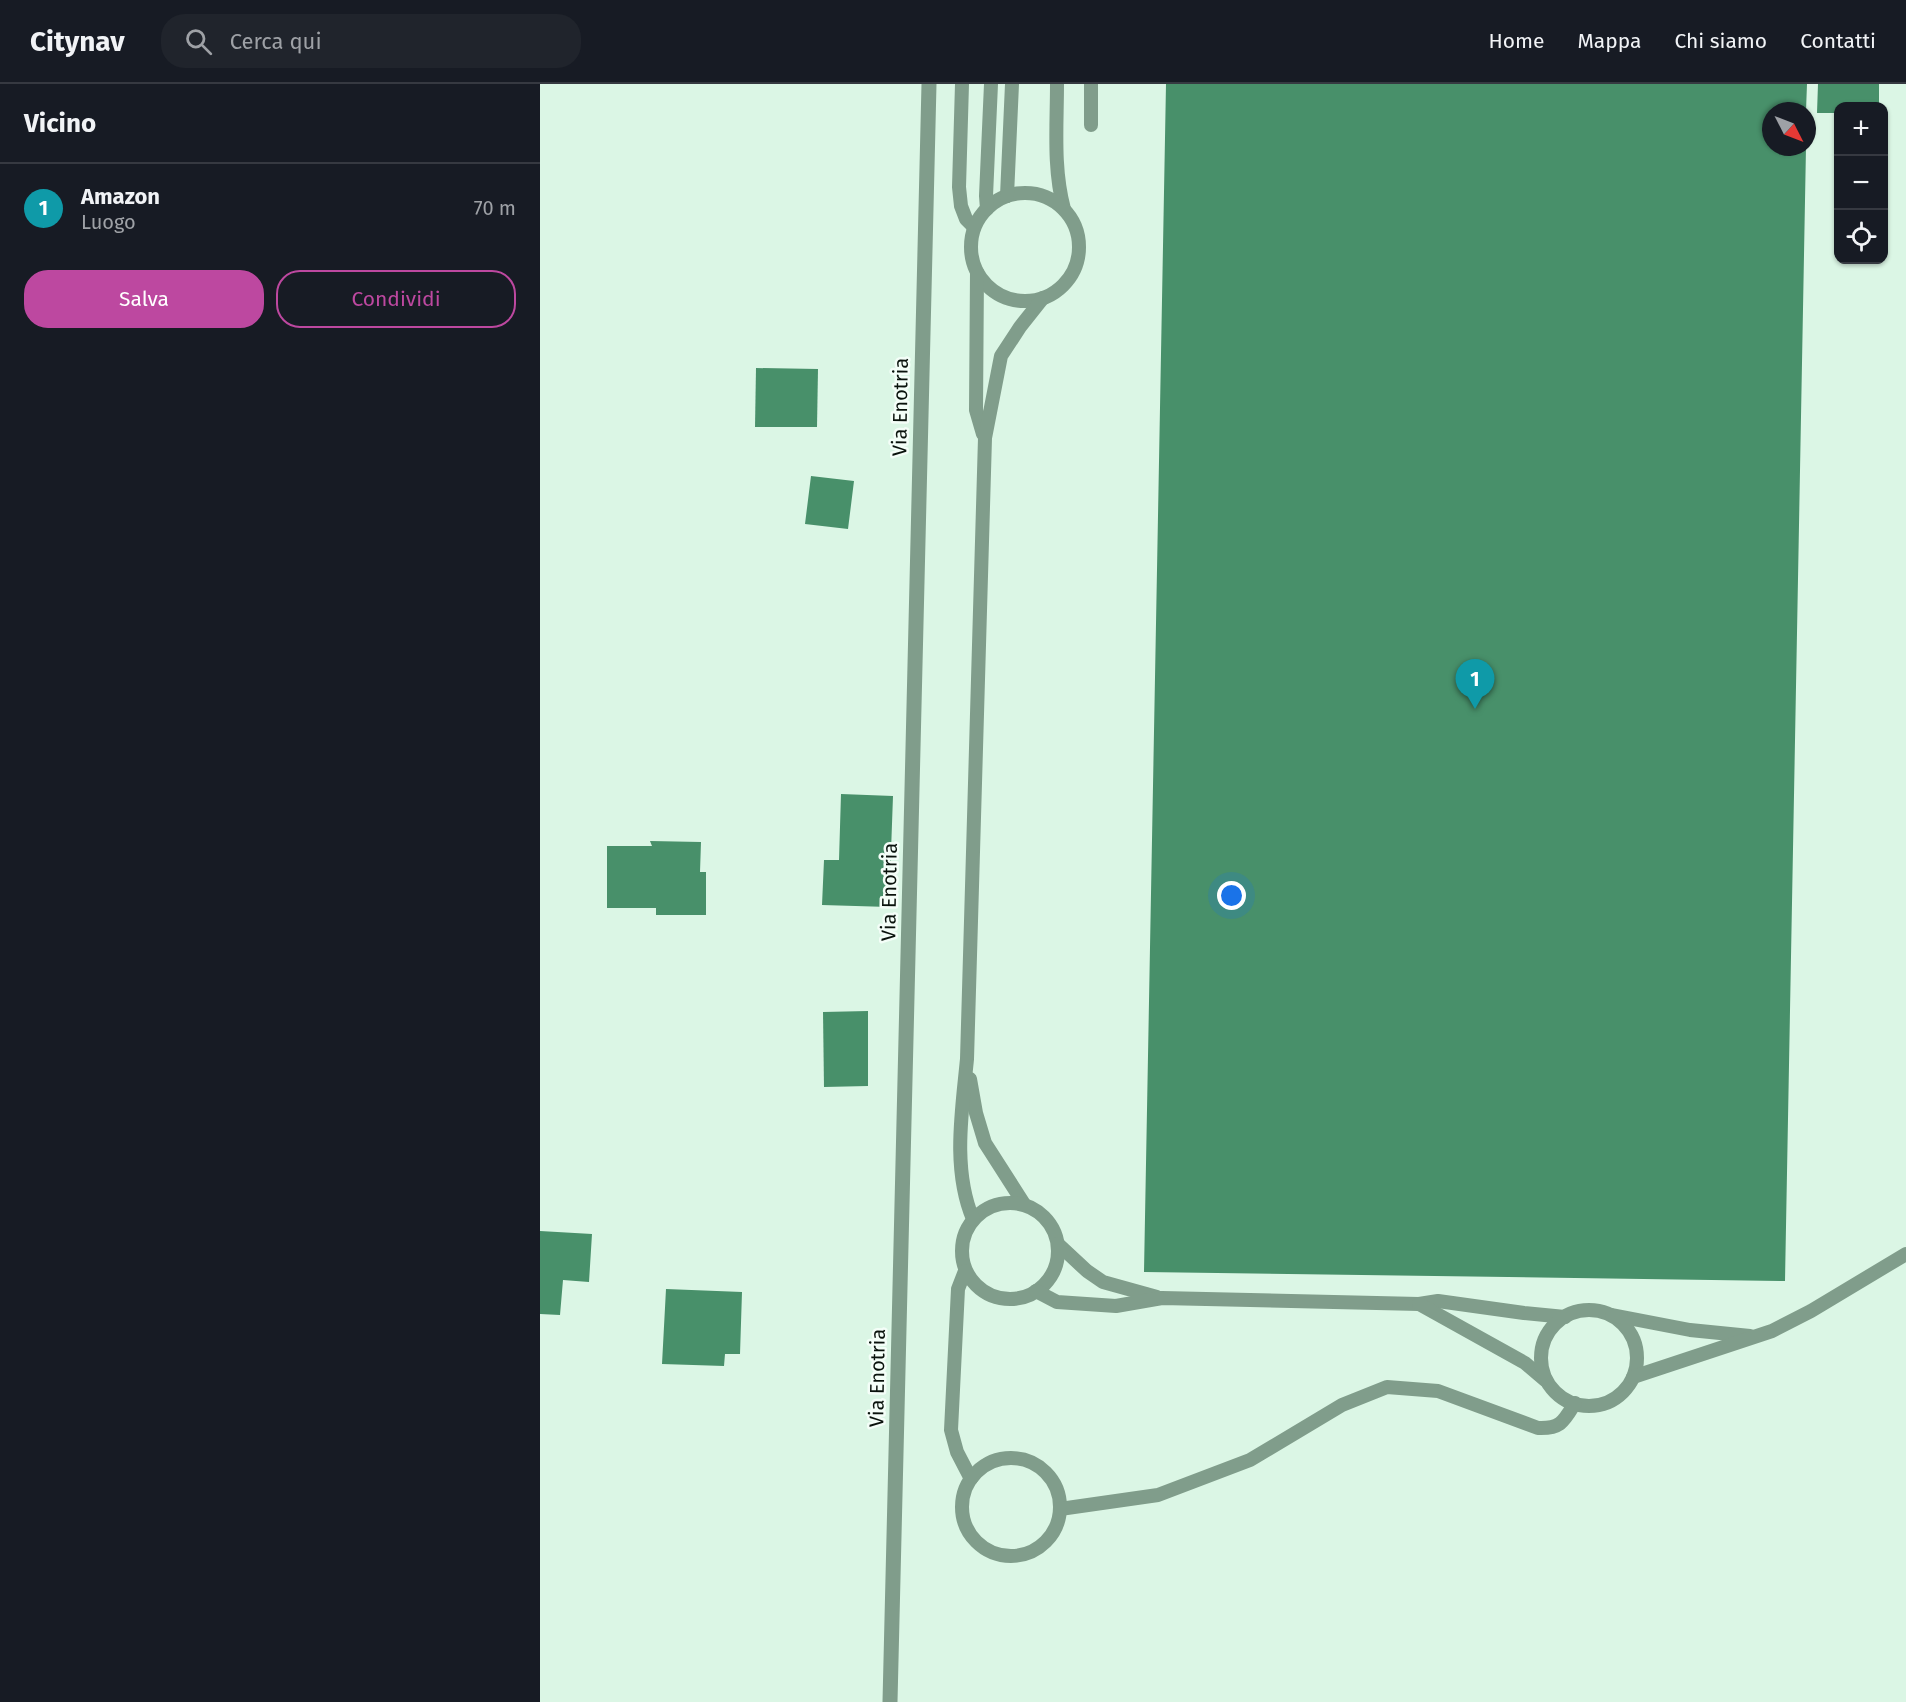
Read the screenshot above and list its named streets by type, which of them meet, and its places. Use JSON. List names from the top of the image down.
{
  "streets": {
    "street": ["Via Enotria"]
  },
  "north": "bottom right",
  "page": {
    "header": "Citynav",
    "search": "Cerca qui",
    "nav": [
      "Home",
      "Mappa",
      "Chi siamo",
      "Contatti"
    ],
    "heading": "Vicino",
    "map_buttons": ["+", "−"],
    "list": [
      {
        "mark": "1",
        "name": "Amazon",
        "note": "Luogo",
        "value": "70 m"
      }
    ],
    "buttons": ["Salva", "Condividi"],
    "pins": "1"
  }
}
